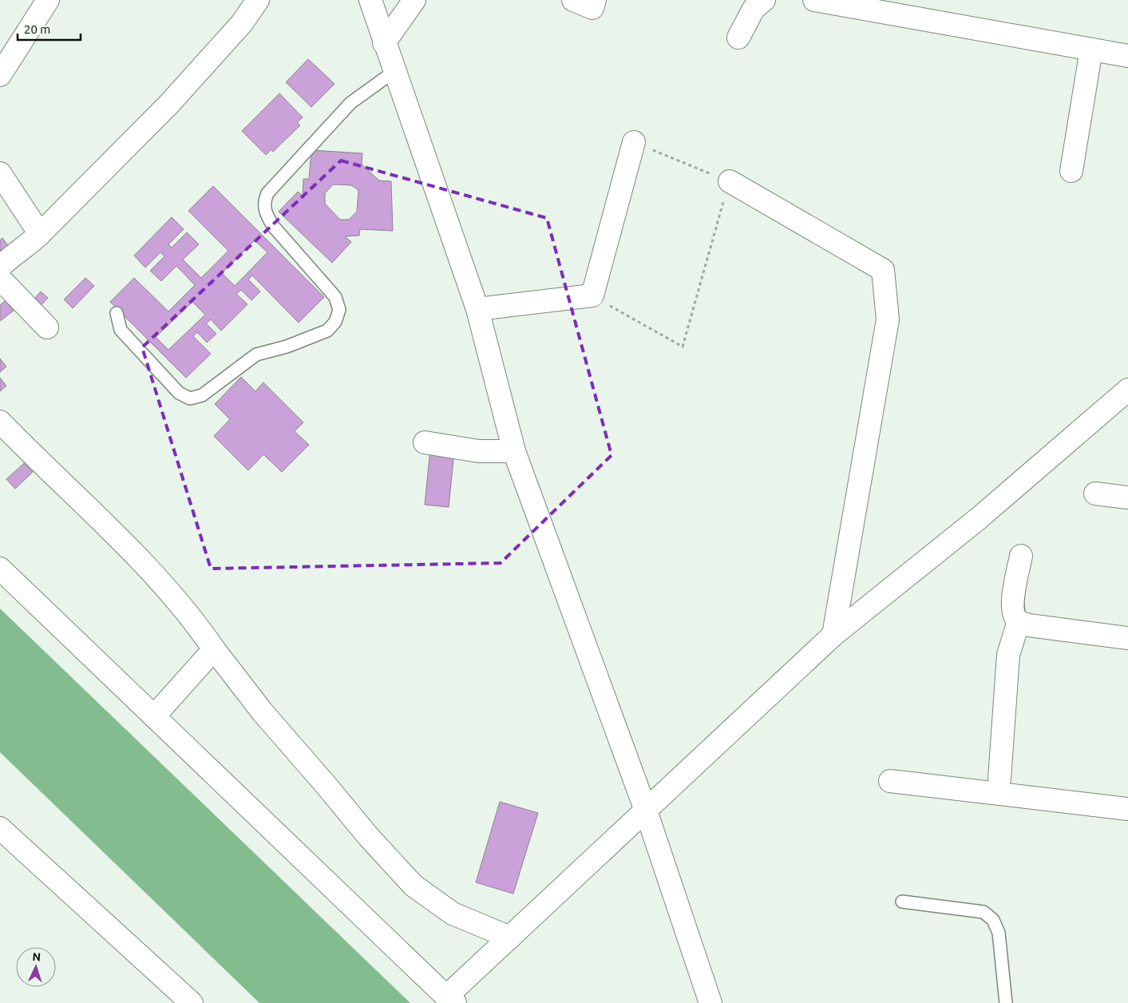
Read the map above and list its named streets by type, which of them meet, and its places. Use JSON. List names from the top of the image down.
{
  "scale_bar": "20 m",
  "north": "top"
}
